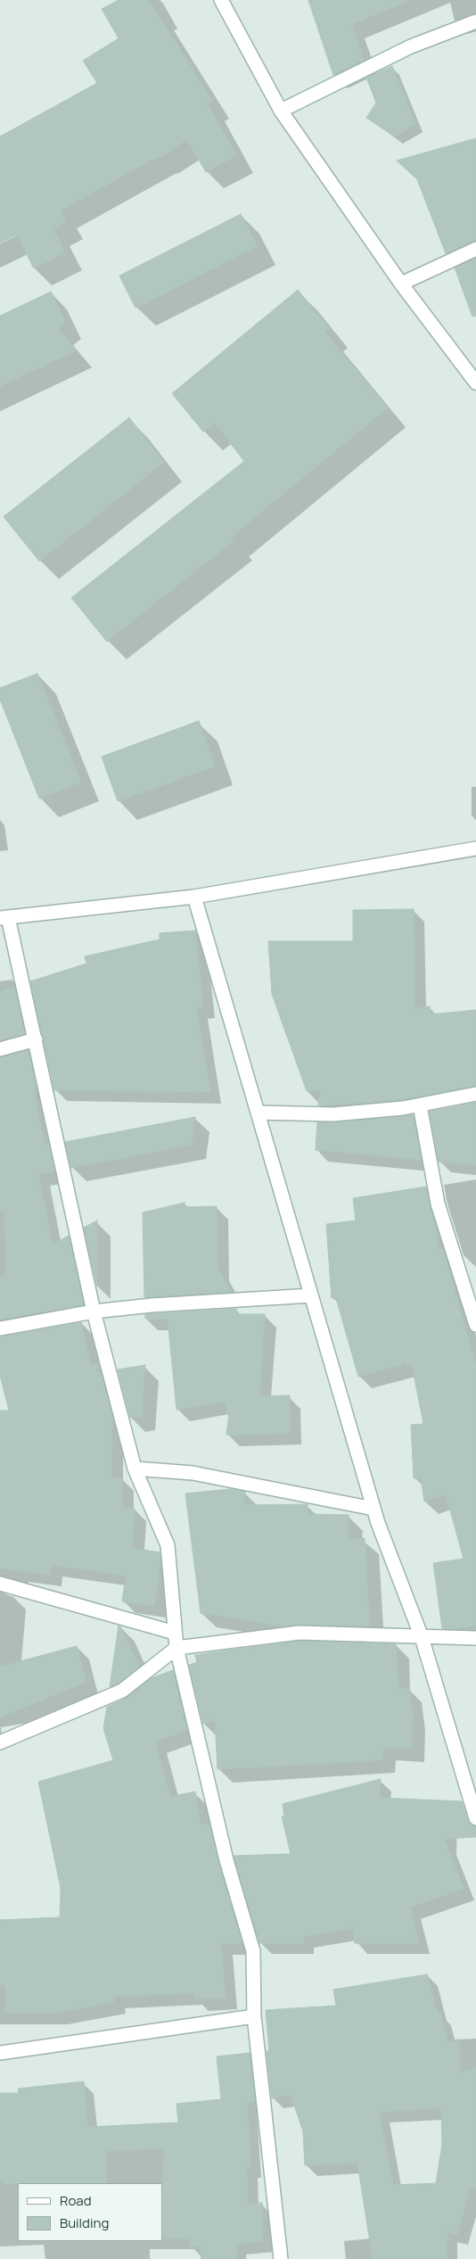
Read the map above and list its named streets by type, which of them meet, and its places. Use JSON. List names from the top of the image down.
{
  "legend": ["Road", "Building"]
}
